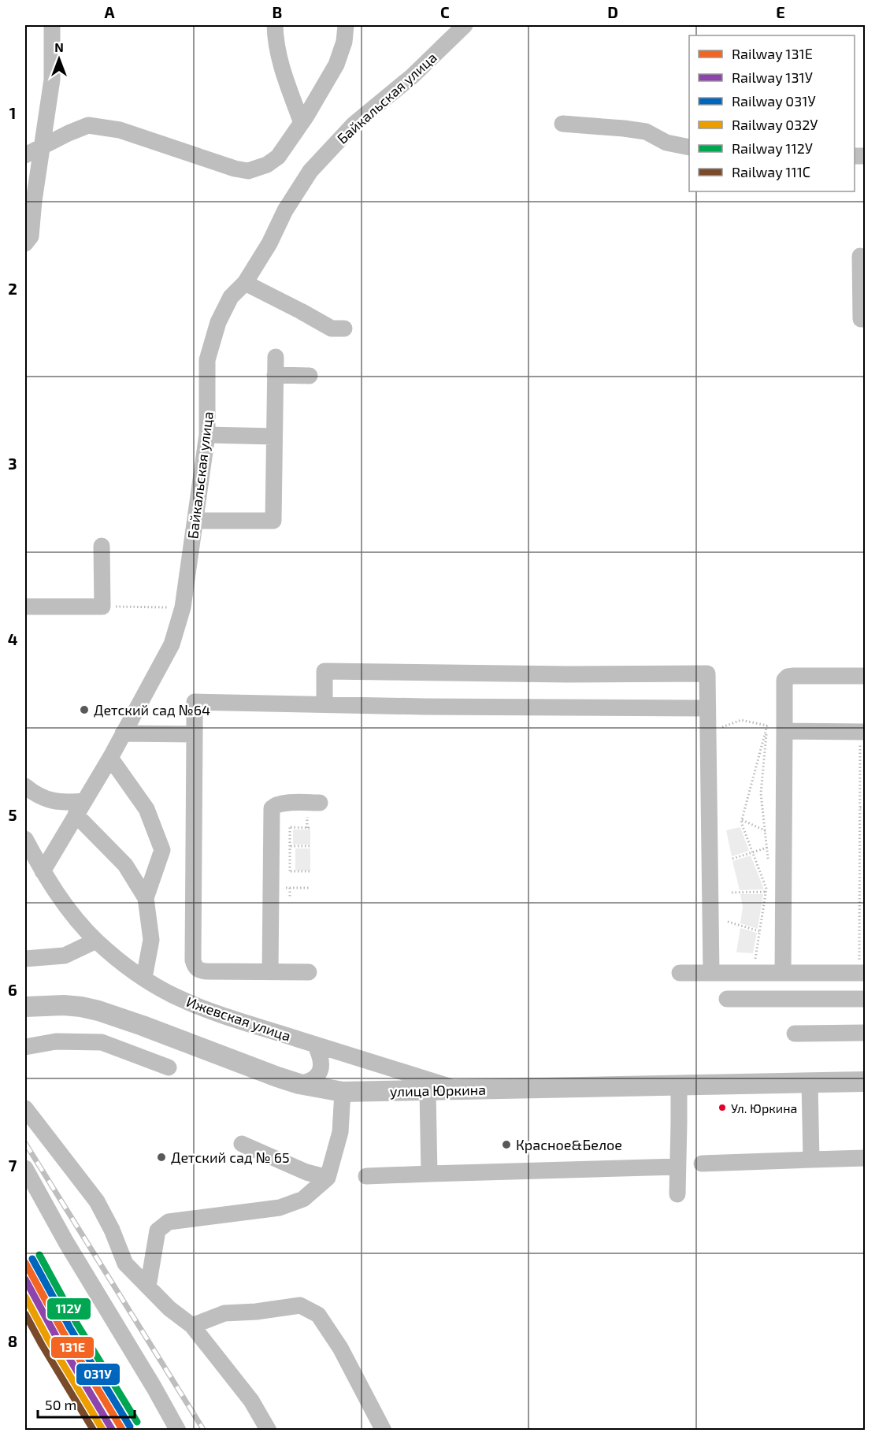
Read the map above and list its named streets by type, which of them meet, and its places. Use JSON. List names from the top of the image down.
{
  "streets": {
    "main road": ["улица Юркина"],
    "street": ["Байкальская улица", "Ижевская улица"]
  },
  "crossings": [
    ["Байкальская улица", "Ижевская улица"],
    ["Ижевская улица", "улица Юркина"]
  ],
  "places": [
    "Детский сад №64",
    "Ул. Юркина",
    "Красное&Белое",
    "Детский сад № 65"
  ],
  "lines": [
    "rail line 112У",
    "rail line 031У",
    "rail line 131Е",
    "rail line 131У",
    "rail line 032У",
    "rail line 111С"
  ],
  "legend": [
    "Railway 131Е",
    "Railway 131У",
    "Railway 031У",
    "Railway 032У",
    "Railway 112У",
    "Railway 111С"
  ],
  "scale_bar": "50 m",
  "north": "top",
  "grid": {
    "columns": [
      "A",
      "B",
      "C",
      "D",
      "E"
    ],
    "rows": [
      "1",
      "2",
      "3",
      "4",
      "5",
      "6",
      "7",
      "8"
    ]
  }
}
